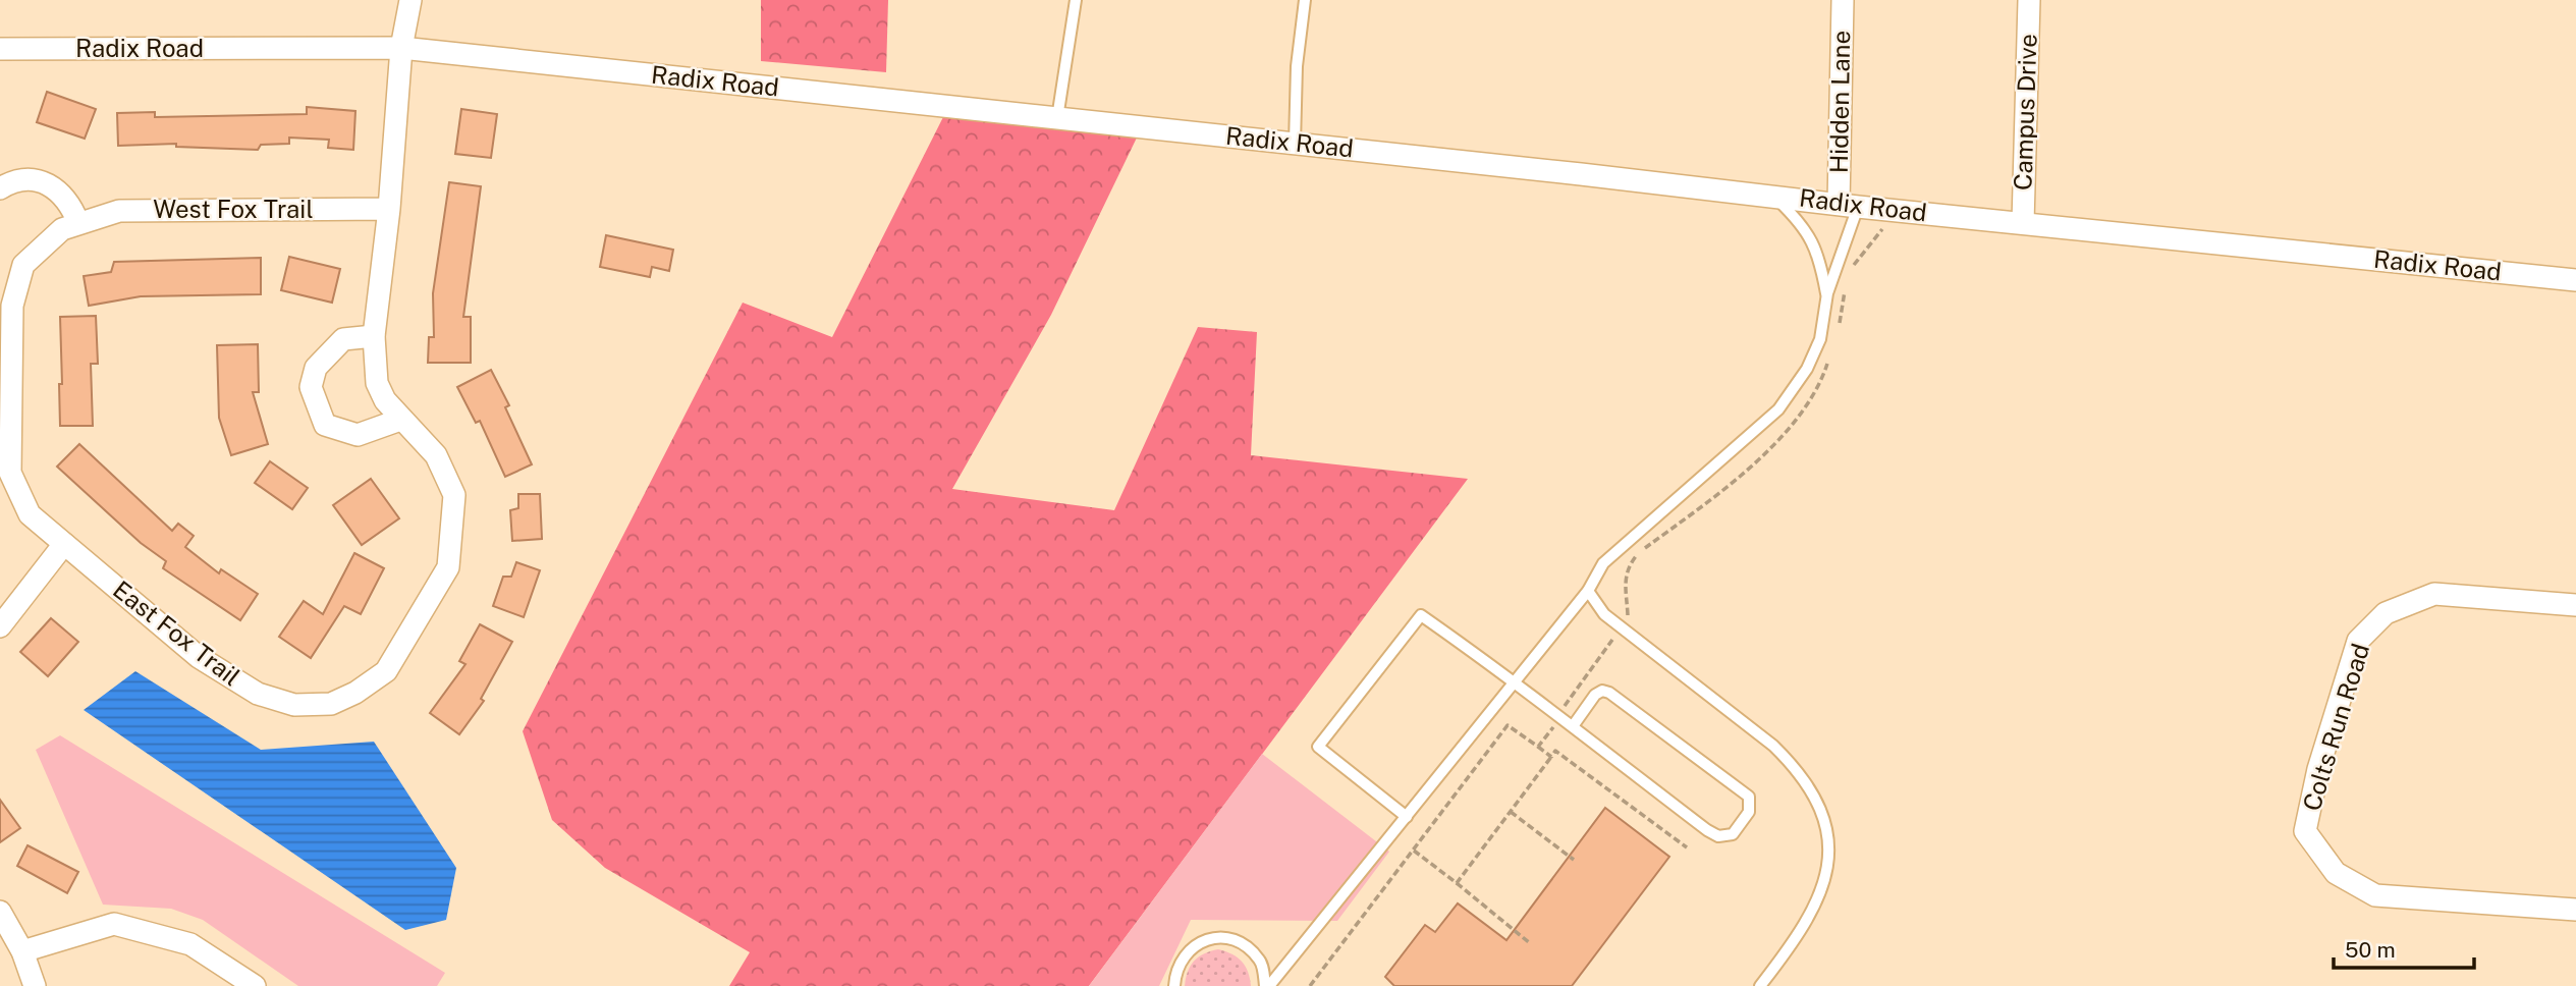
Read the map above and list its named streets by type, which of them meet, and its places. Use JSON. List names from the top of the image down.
{
  "streets": {
    "street": [
      "Radix Road",
      "Hidden Lane",
      "Campus Drive",
      "West Fox Trail",
      "East Fox Trail",
      "Colts Run Road"
    ]
  },
  "crossings": [
    ["Radix Road", "Hidden Lane"],
    ["Radix Road", "Campus Drive"],
    ["Radix Road", "East Fox Trail"],
    ["West Fox Trail", "East Fox Trail"]
  ],
  "scale_bar": "50 m"
}
